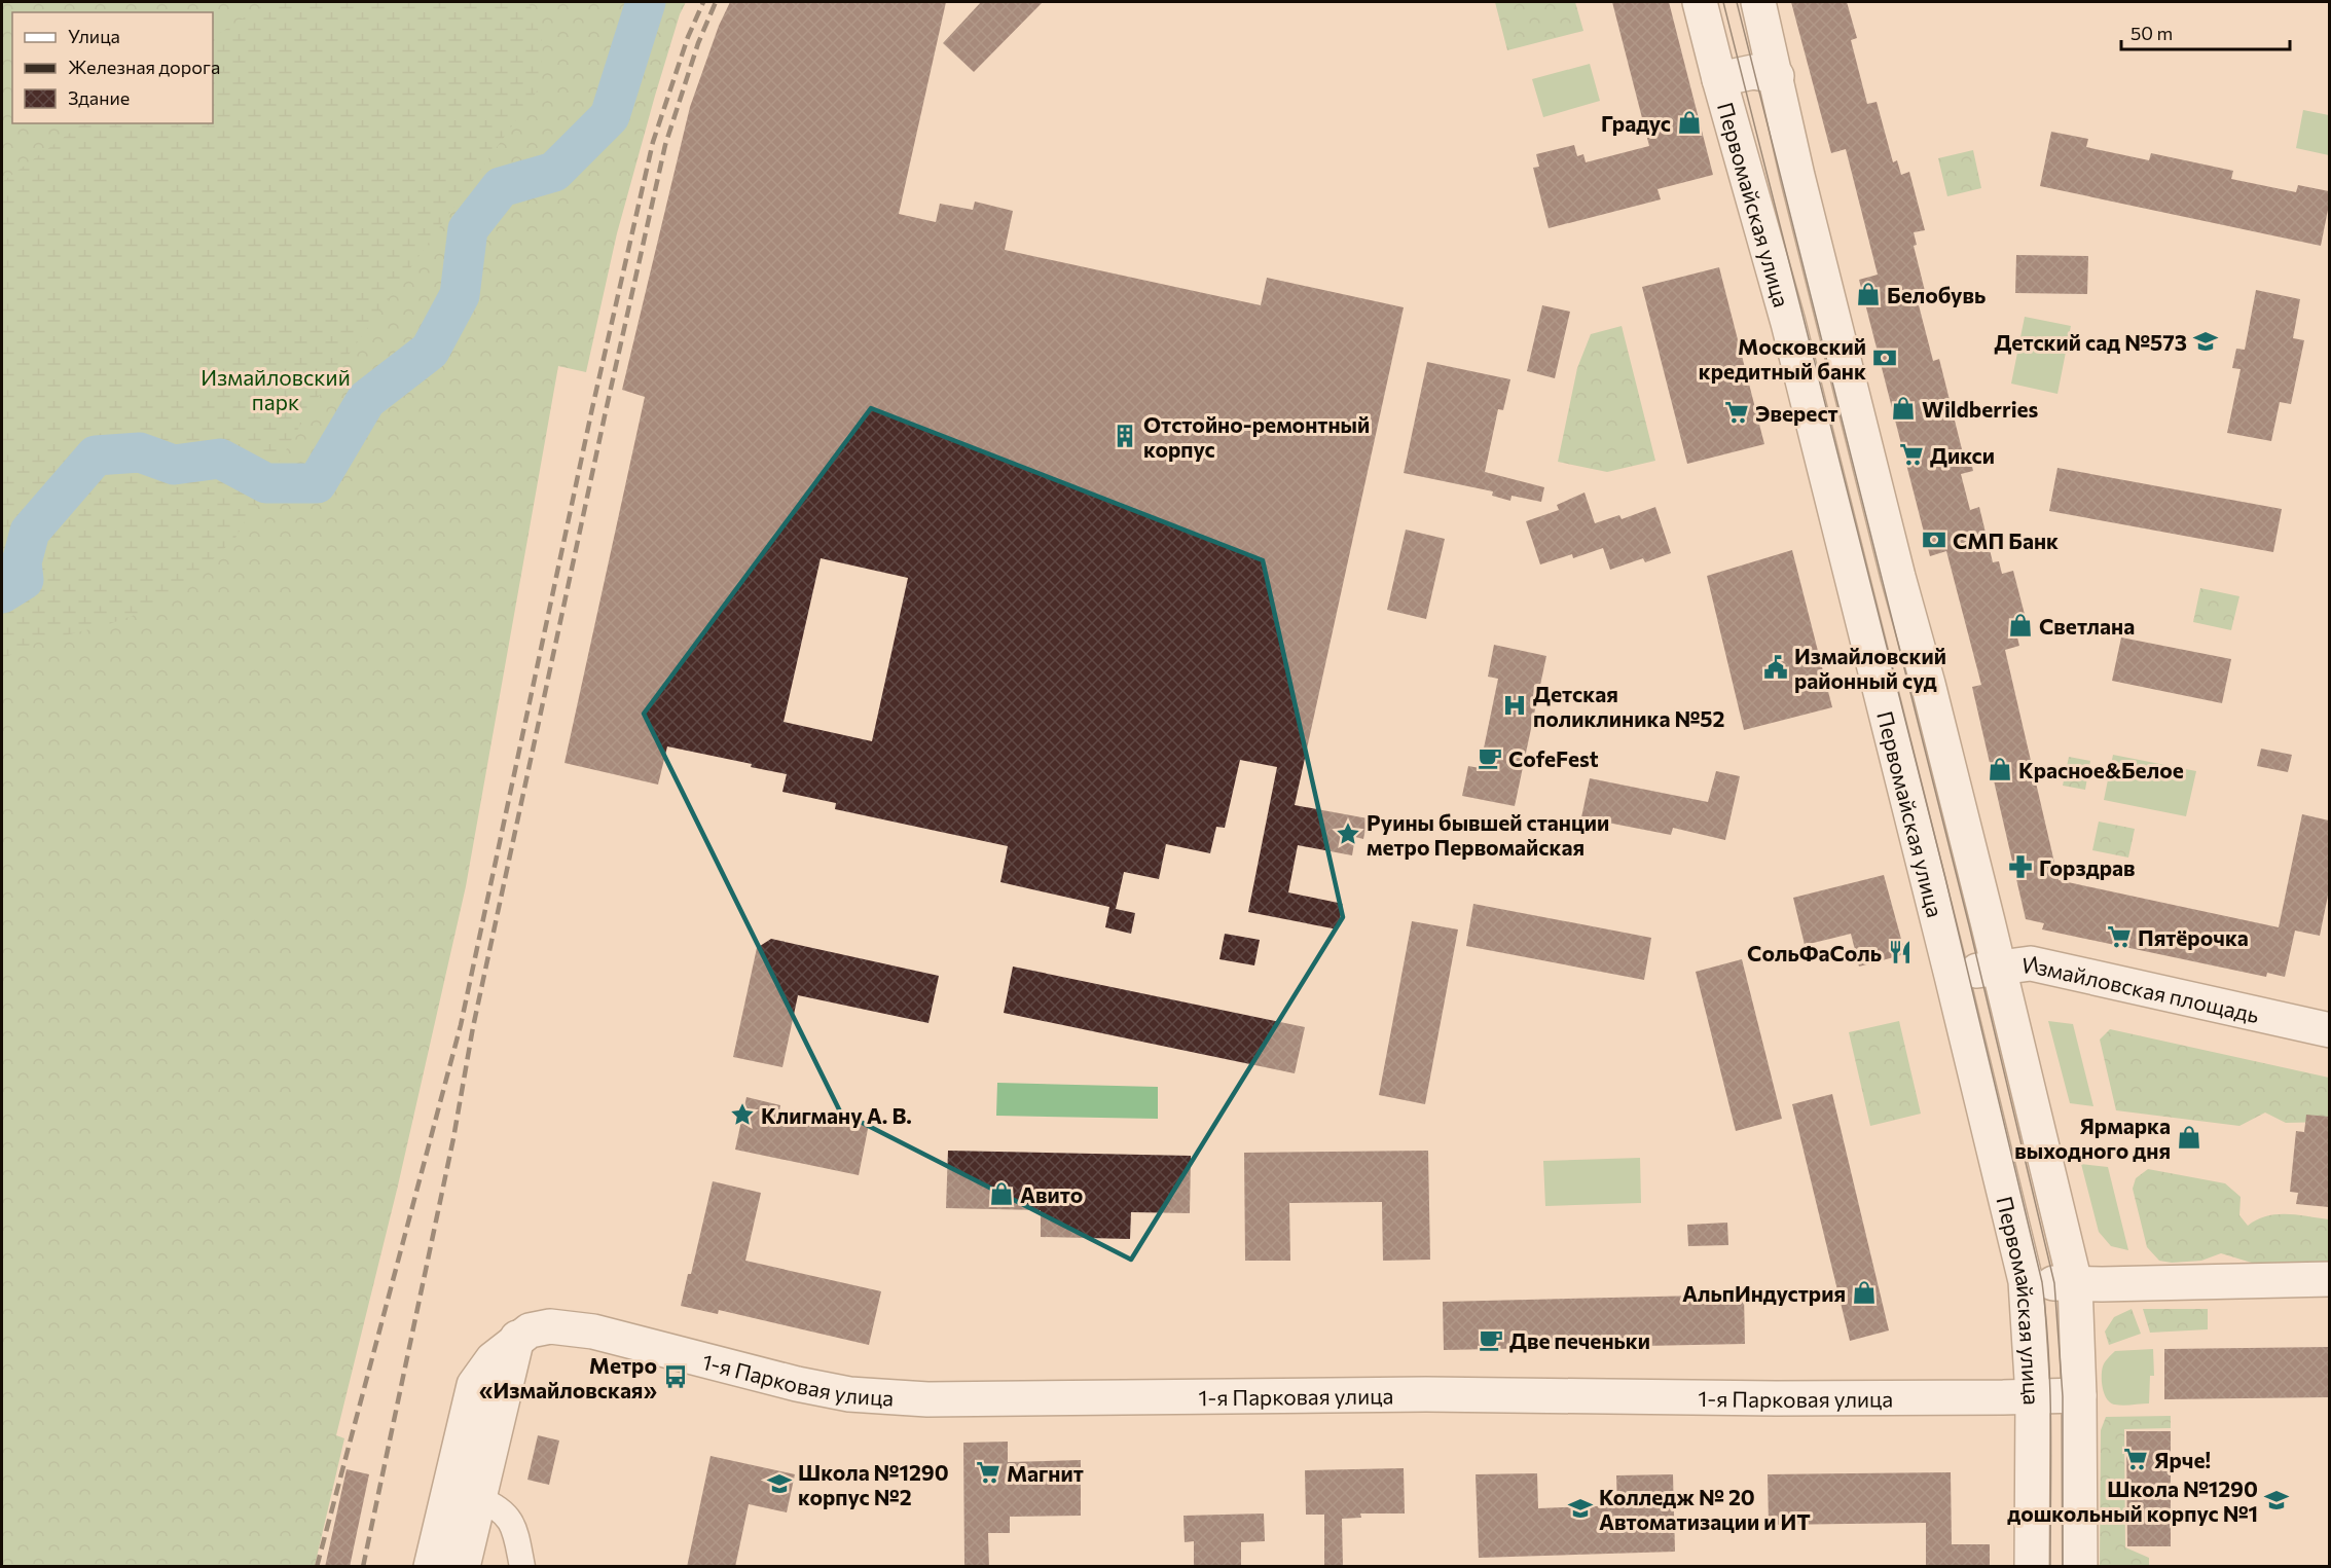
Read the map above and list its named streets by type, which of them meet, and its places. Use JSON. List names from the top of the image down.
{
  "streets": {
    "main road": ["Первомайская улица", "Измайловская площадь", "1-я Парковая улица"]
  },
  "crossings": [
    ["Первомайская улица", "Измайловская площадь"],
    ["Первомайская улица", "1-я Парковая улица"]
  ],
  "parks": ["Измайловский парк"],
  "places": {
    "shop": [
      "Градус",
      "Белобувь",
      "Wildberries",
      "Светлана",
      "Красное&Белое",
      "Ярмарка выходного дня",
      "Авито",
      "АльпИндустрия"
    ],
    "school or university": [
      "Детский сад №573",
      "Школа №1290 корпус №2",
      "Школа №1290 дошкольный корпус №1",
      "Колледж № 20 Автоматизации и ИТ"
    ],
    "bank": ["Московский кредитный банк", "СМП Банк"],
    "supermarket": [
      "Эверест",
      "Дикси",
      "Пятёрочка",
      "Ярче!",
      "Магнит"
    ],
    "building": ["Отстойно-ремонтный корпус"],
    "public building": ["Измайловский районный суд"],
    "hospital": ["Детская поликлиника №52"],
    "cafe": ["CofeFest", "Две печеньки"],
    "place": ["Руины бывшей станции метро Первомайская", "Клигману А. В."],
    "pharmacy": ["Горздрав"],
    "restaurant": ["СольФаСоль"],
    "bus stop": ["Метро «Измайловская»"]
  },
  "legend": ["Улица", "Железная дорога", "Здание"],
  "scale_bar": "50 m"
}
